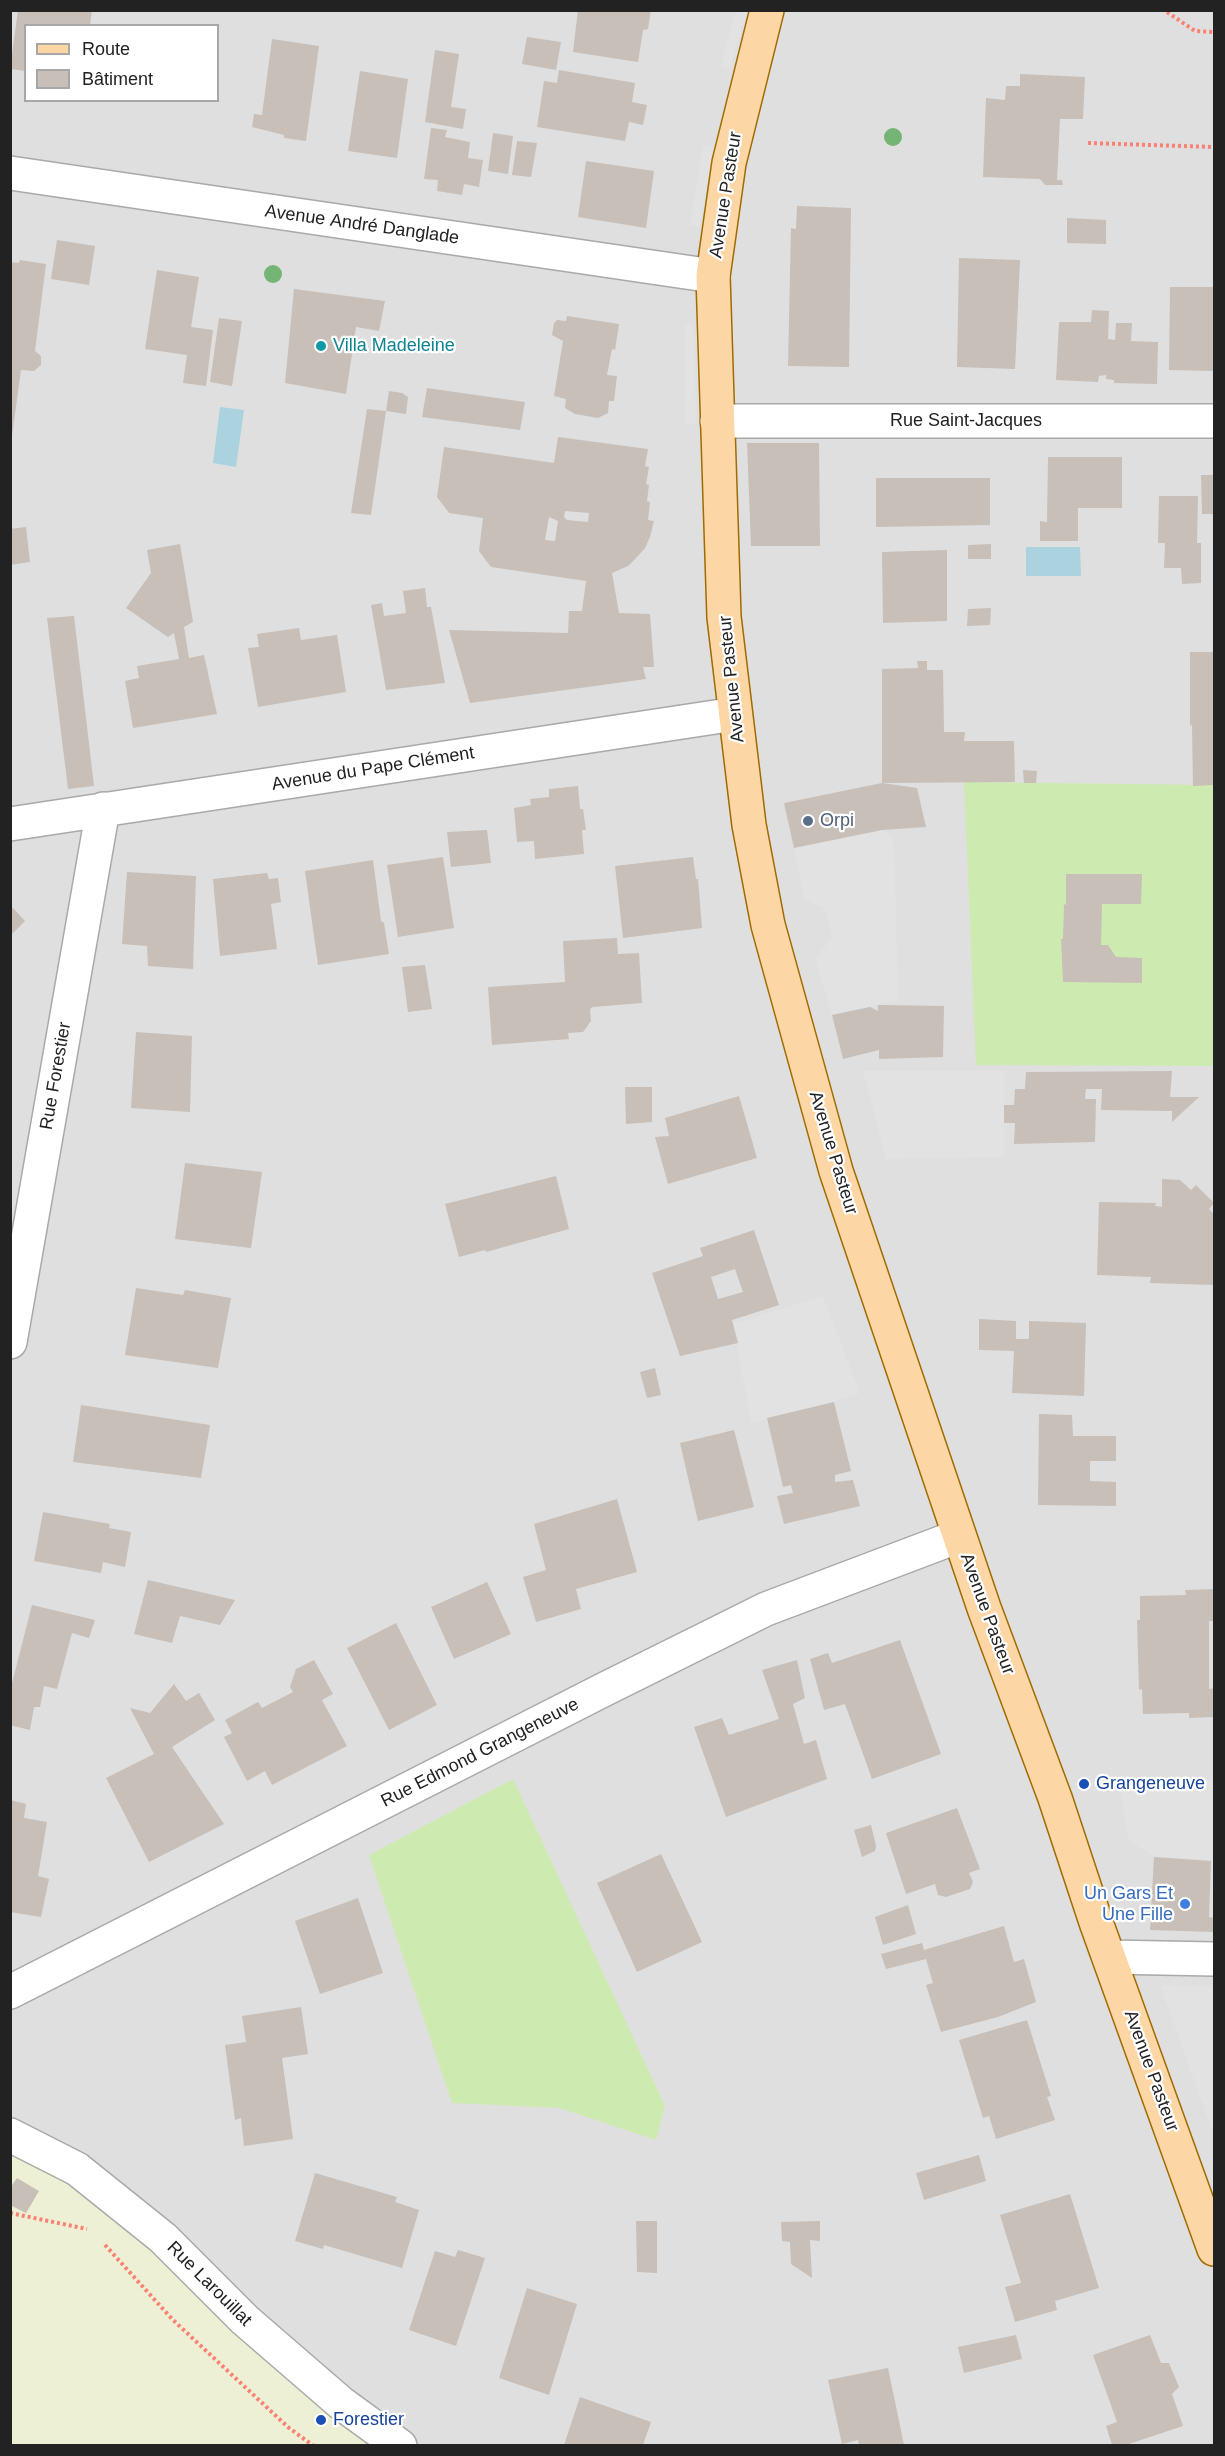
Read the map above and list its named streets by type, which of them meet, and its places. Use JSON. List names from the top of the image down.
{
  "streets": {
    "main road": ["Avenue Pasteur"],
    "street": [
      "Avenue André Danglade",
      "Rue Saint-Jacques",
      "Avenue du Pape Clément",
      "Rue Forestier",
      "Rue Edmond Grangeneuve",
      "Rue Larouillat"
    ]
  },
  "crossings": [
    ["Avenue Pasteur", "Avenue André Danglade"],
    ["Avenue Pasteur", "Rue Saint-Jacques"],
    ["Avenue Pasteur", "Avenue du Pape Clément"],
    ["Avenue Pasteur", "Rue Edmond Grangeneuve"],
    ["Avenue du Pape Clément", "Rue Forestier"]
  ],
  "places": [
    "Villa Madeleine",
    "Orpi",
    "Grangeneuve",
    "Un Gars Et Une Fille",
    "Forestier"
  ],
  "legend": ["Route", "Bâtiment"]
}
